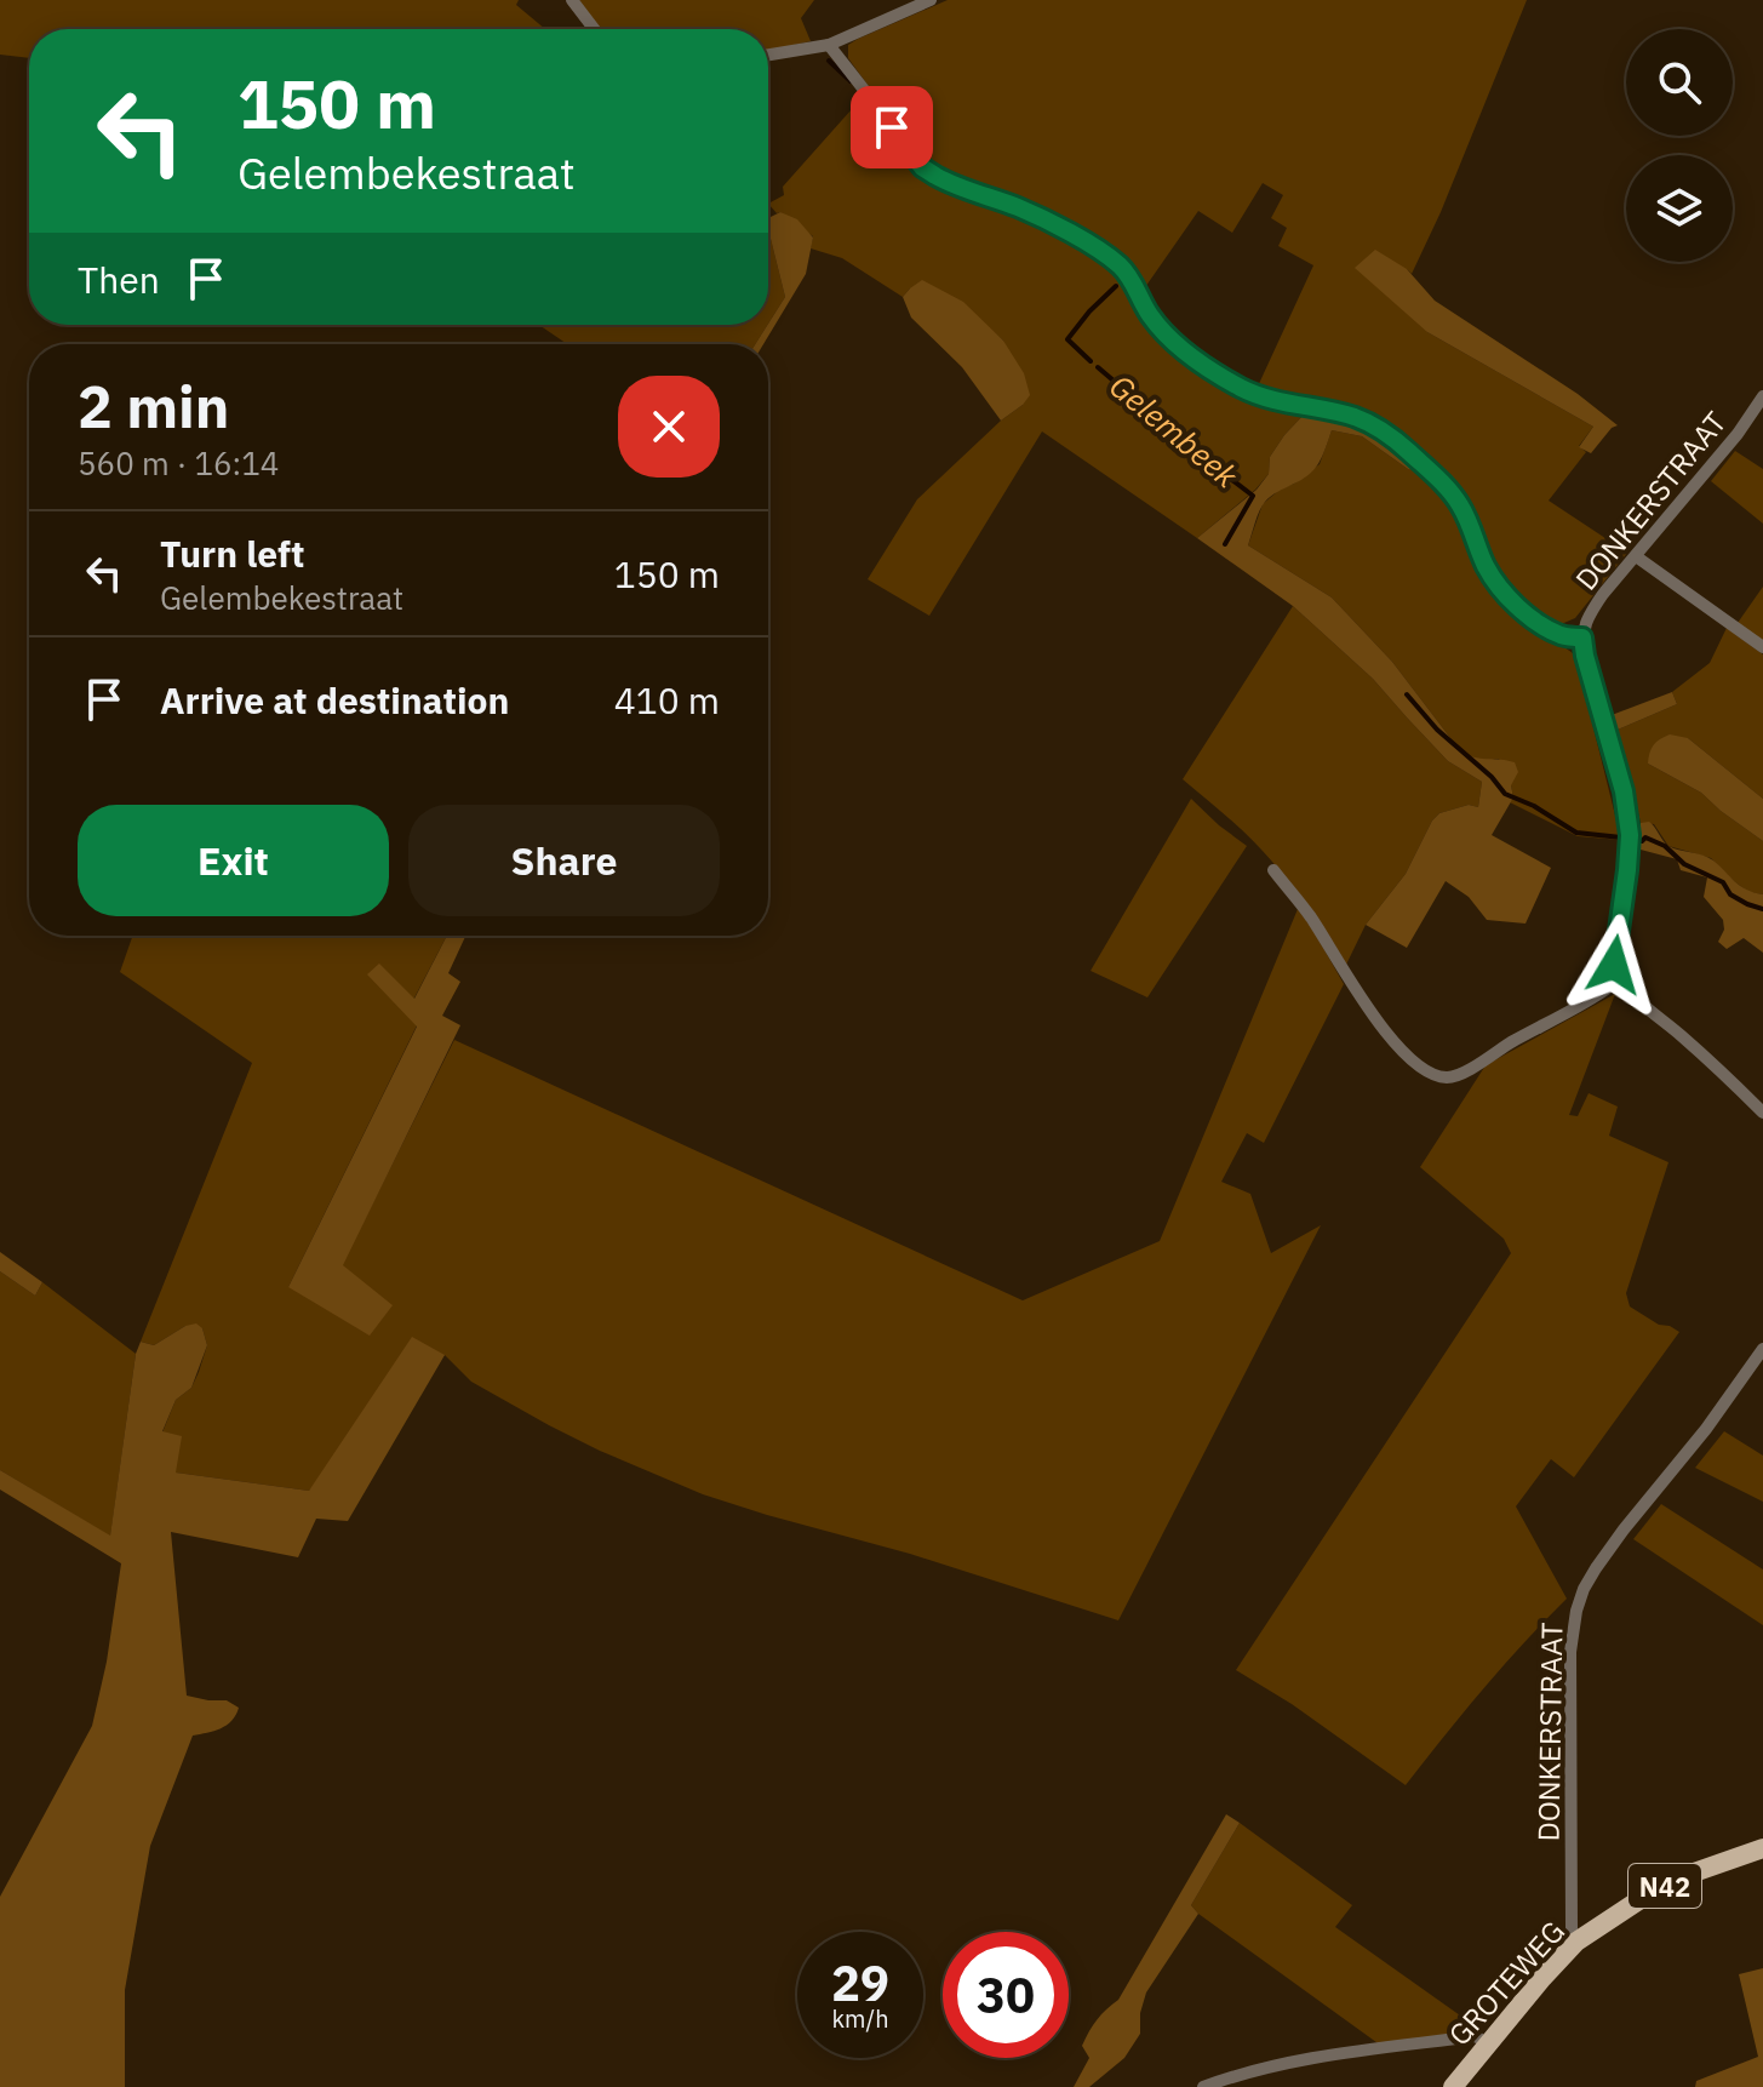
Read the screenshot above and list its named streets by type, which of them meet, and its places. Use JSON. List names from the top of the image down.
{
  "streets": {
    "main road": ["N42", "GROTEWEG"],
    "street": ["DONKERSTRAAT"]
  },
  "crossings": [
    ["DONKERSTRAAT", "GROTEWEG"]
  ],
  "water": ["Gelembeek"],
  "page": {
    "turn": ["150 m", "Gelembekestraat"],
    "then": "Then",
    "heading": ["2 min", "560 m · 16:14"],
    "list": [
      {
        "name": "Turn left",
        "note": "Gelembekestraat",
        "value": "150 m"
      },
      {
        "name": "Arrive at destination",
        "value": "410 m"
      }
    ],
    "buttons": ["Exit", "Share"],
    "speed": "29 km/h",
    "limit": "30"
  }
}
